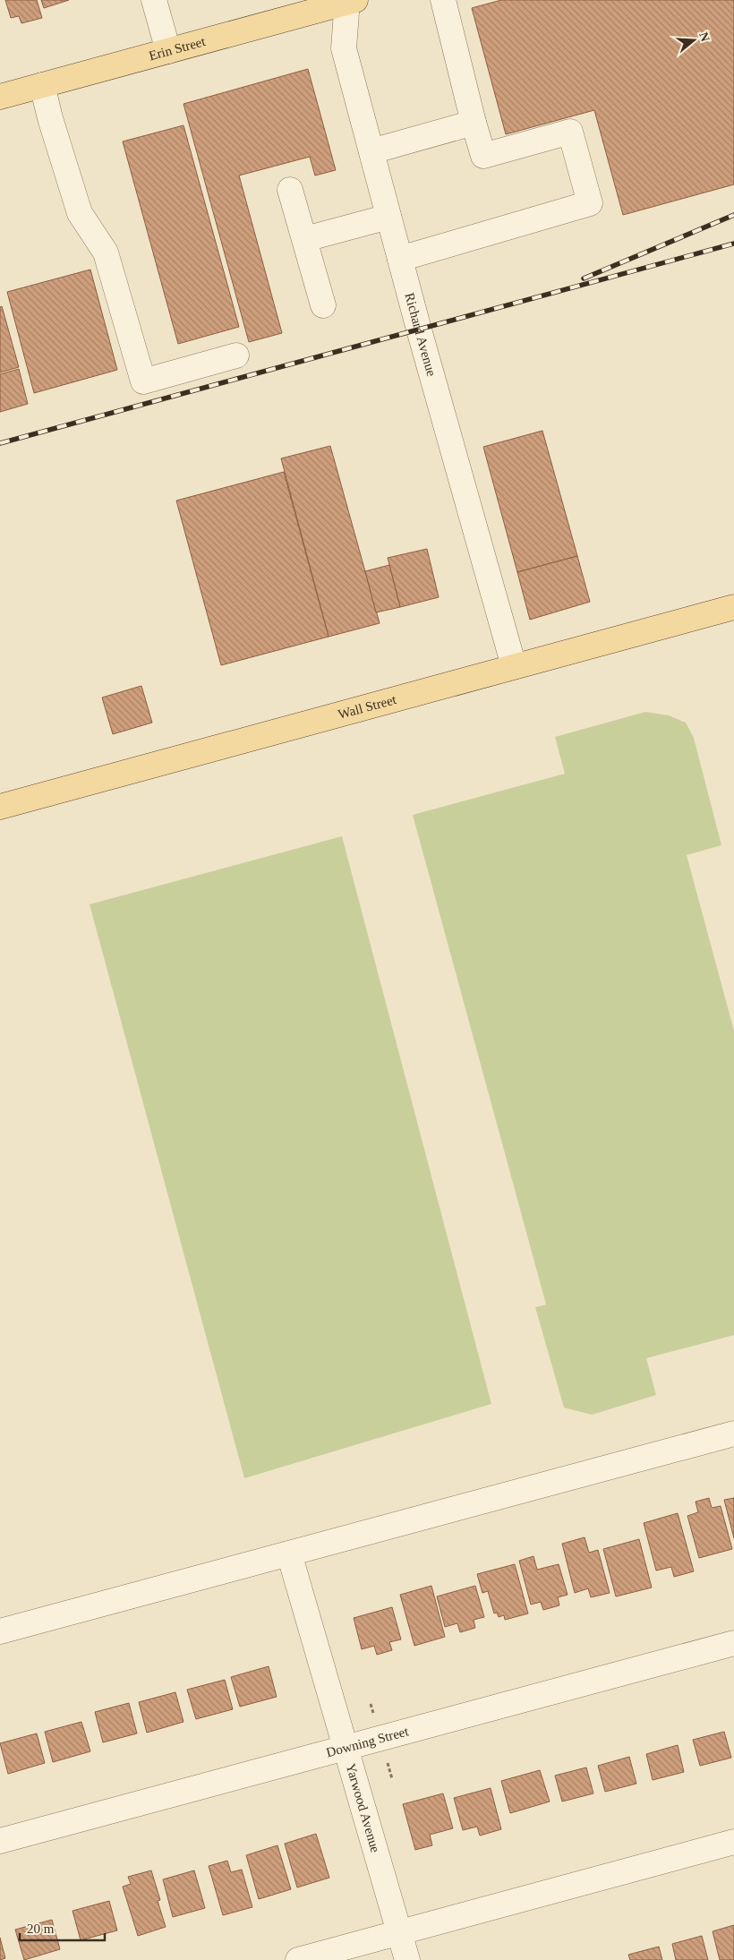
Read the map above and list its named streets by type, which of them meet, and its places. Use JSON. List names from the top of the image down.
{
  "streets": {
    "main road": ["Erin Street", "Wall Street"],
    "street": ["Richard Avenue", "Downing Street", "Yarwood Avenue"]
  },
  "crossings": [
    ["Erin Street", "Richard Avenue"],
    ["Richard Avenue", "Wall Street"],
    ["Downing Street", "Yarwood Avenue"]
  ],
  "scale_bar": "20 m",
  "north": "right"
}
